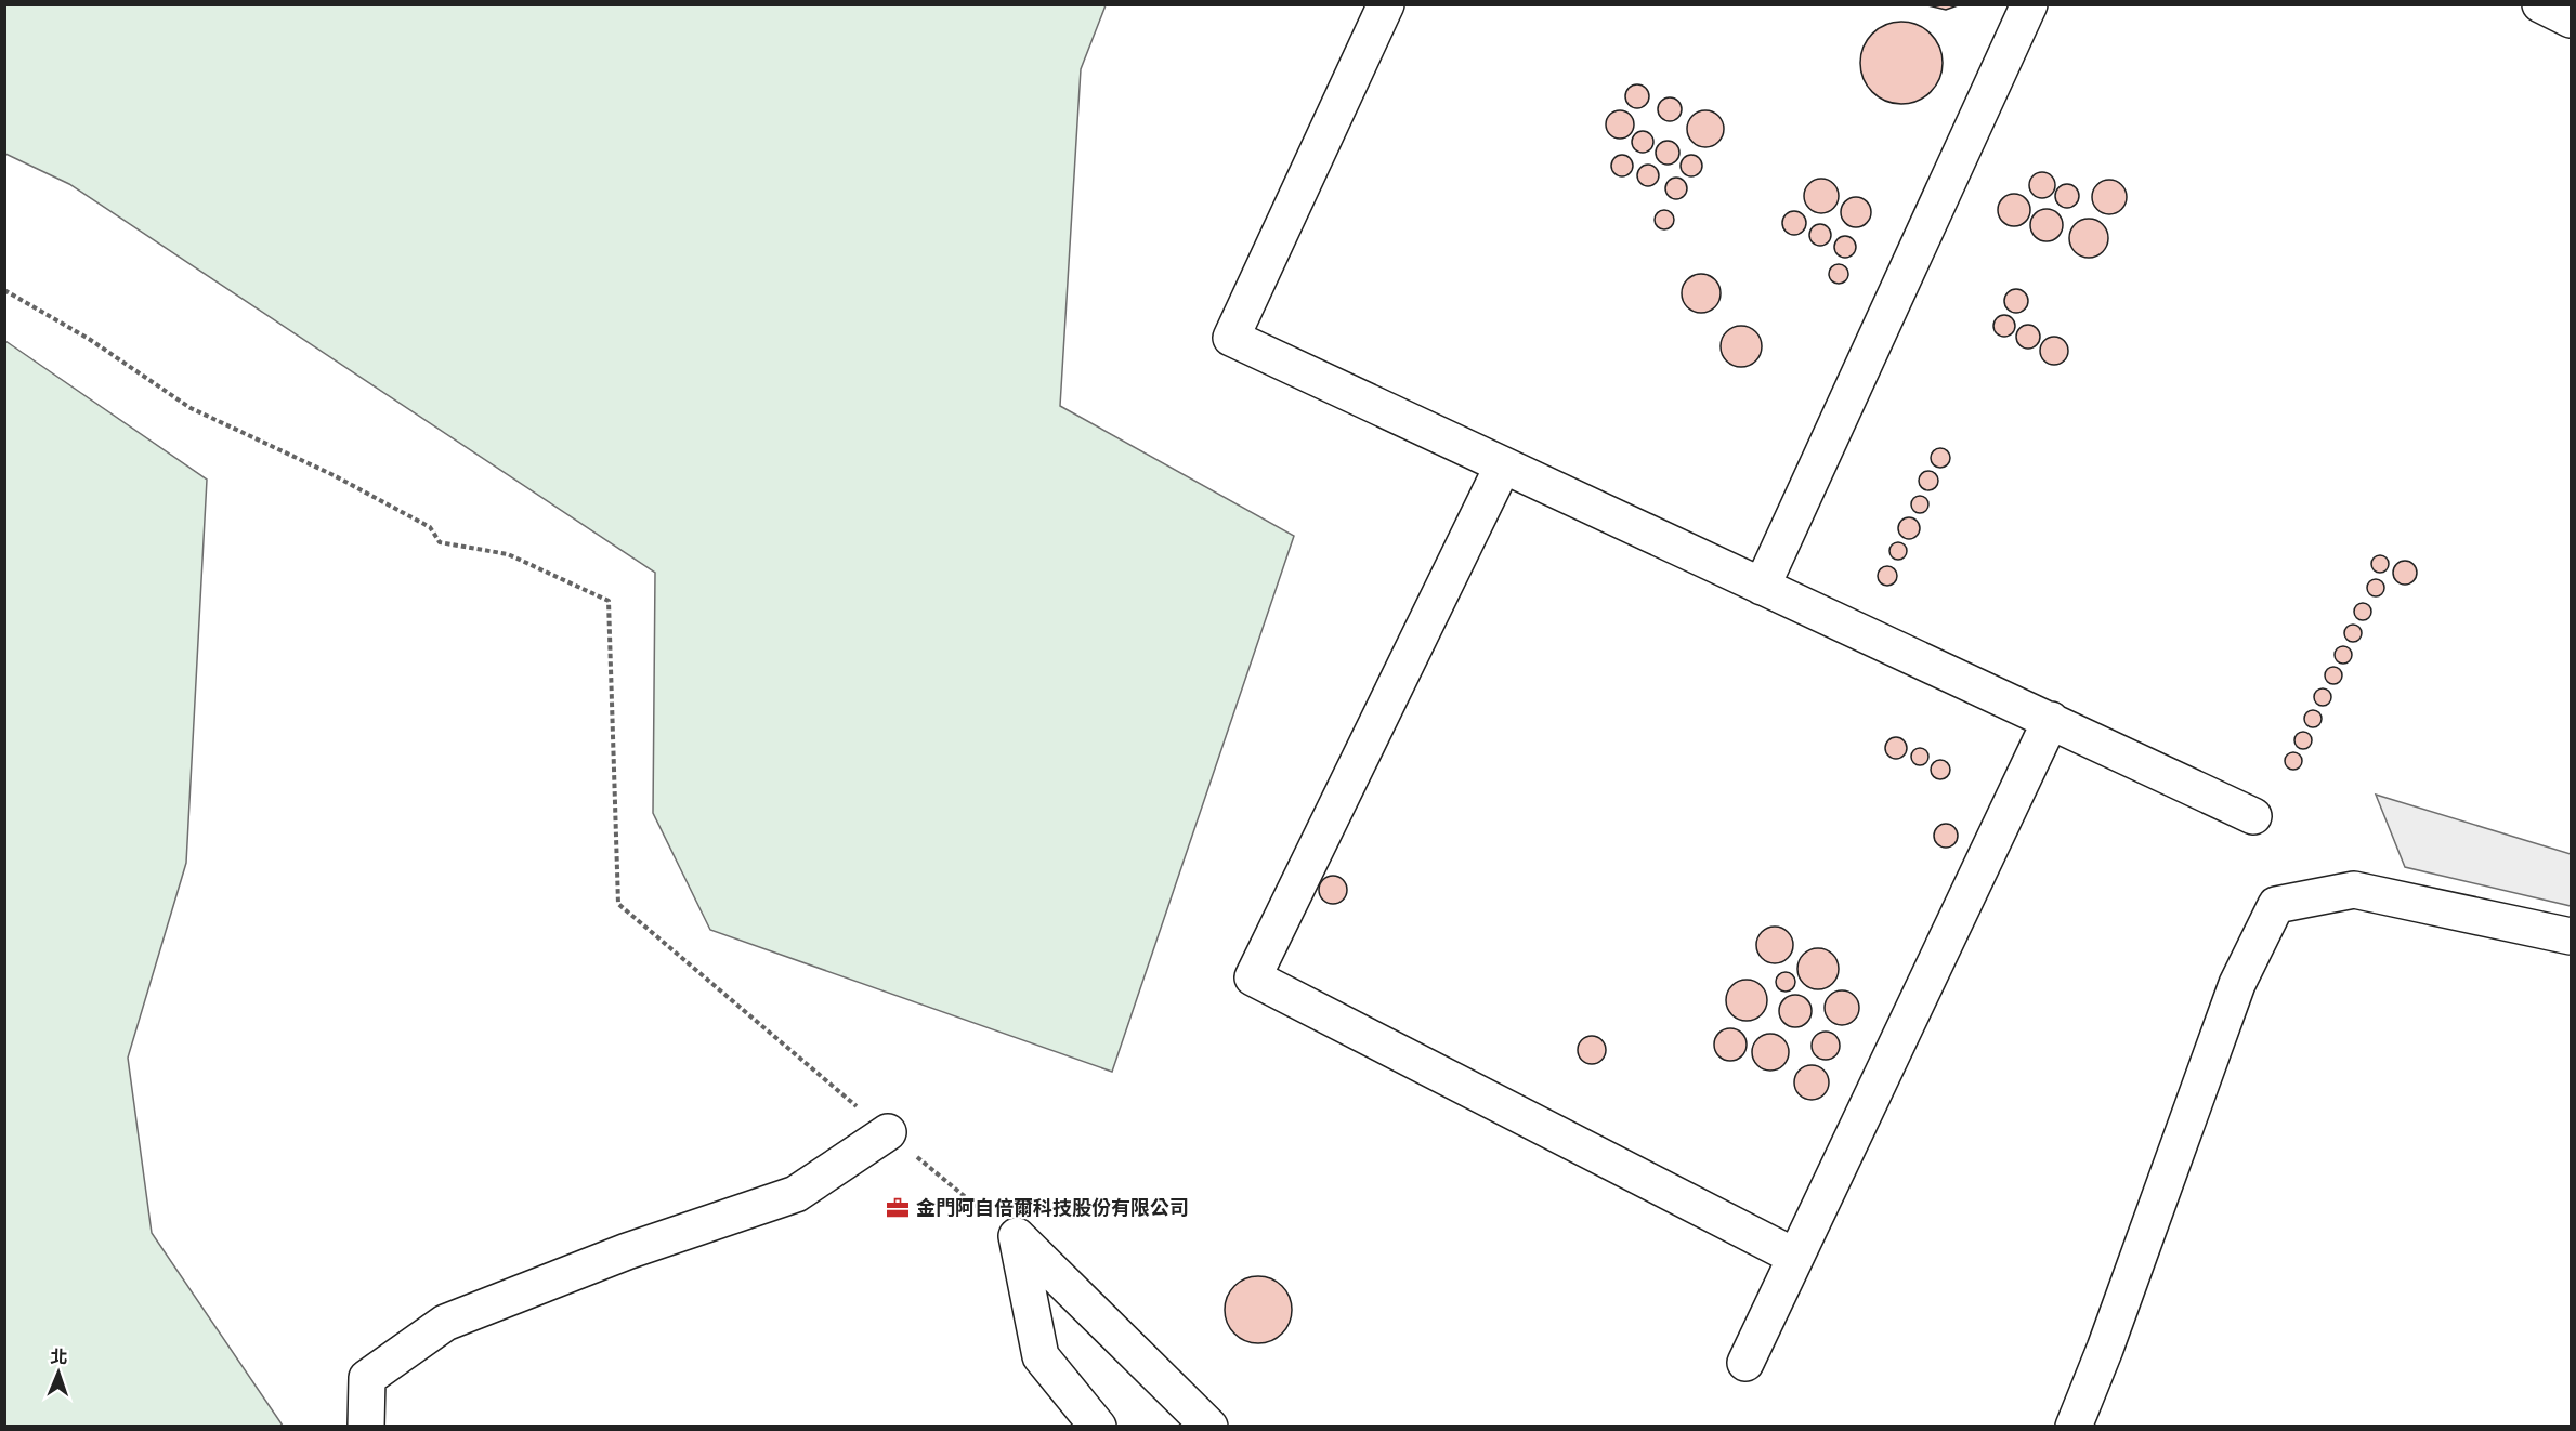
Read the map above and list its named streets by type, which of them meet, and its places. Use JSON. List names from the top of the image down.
{
  "places": {
    "office": ["金門阿自倍爾科技股份有限公司"]
  },
  "north": "top"
}
